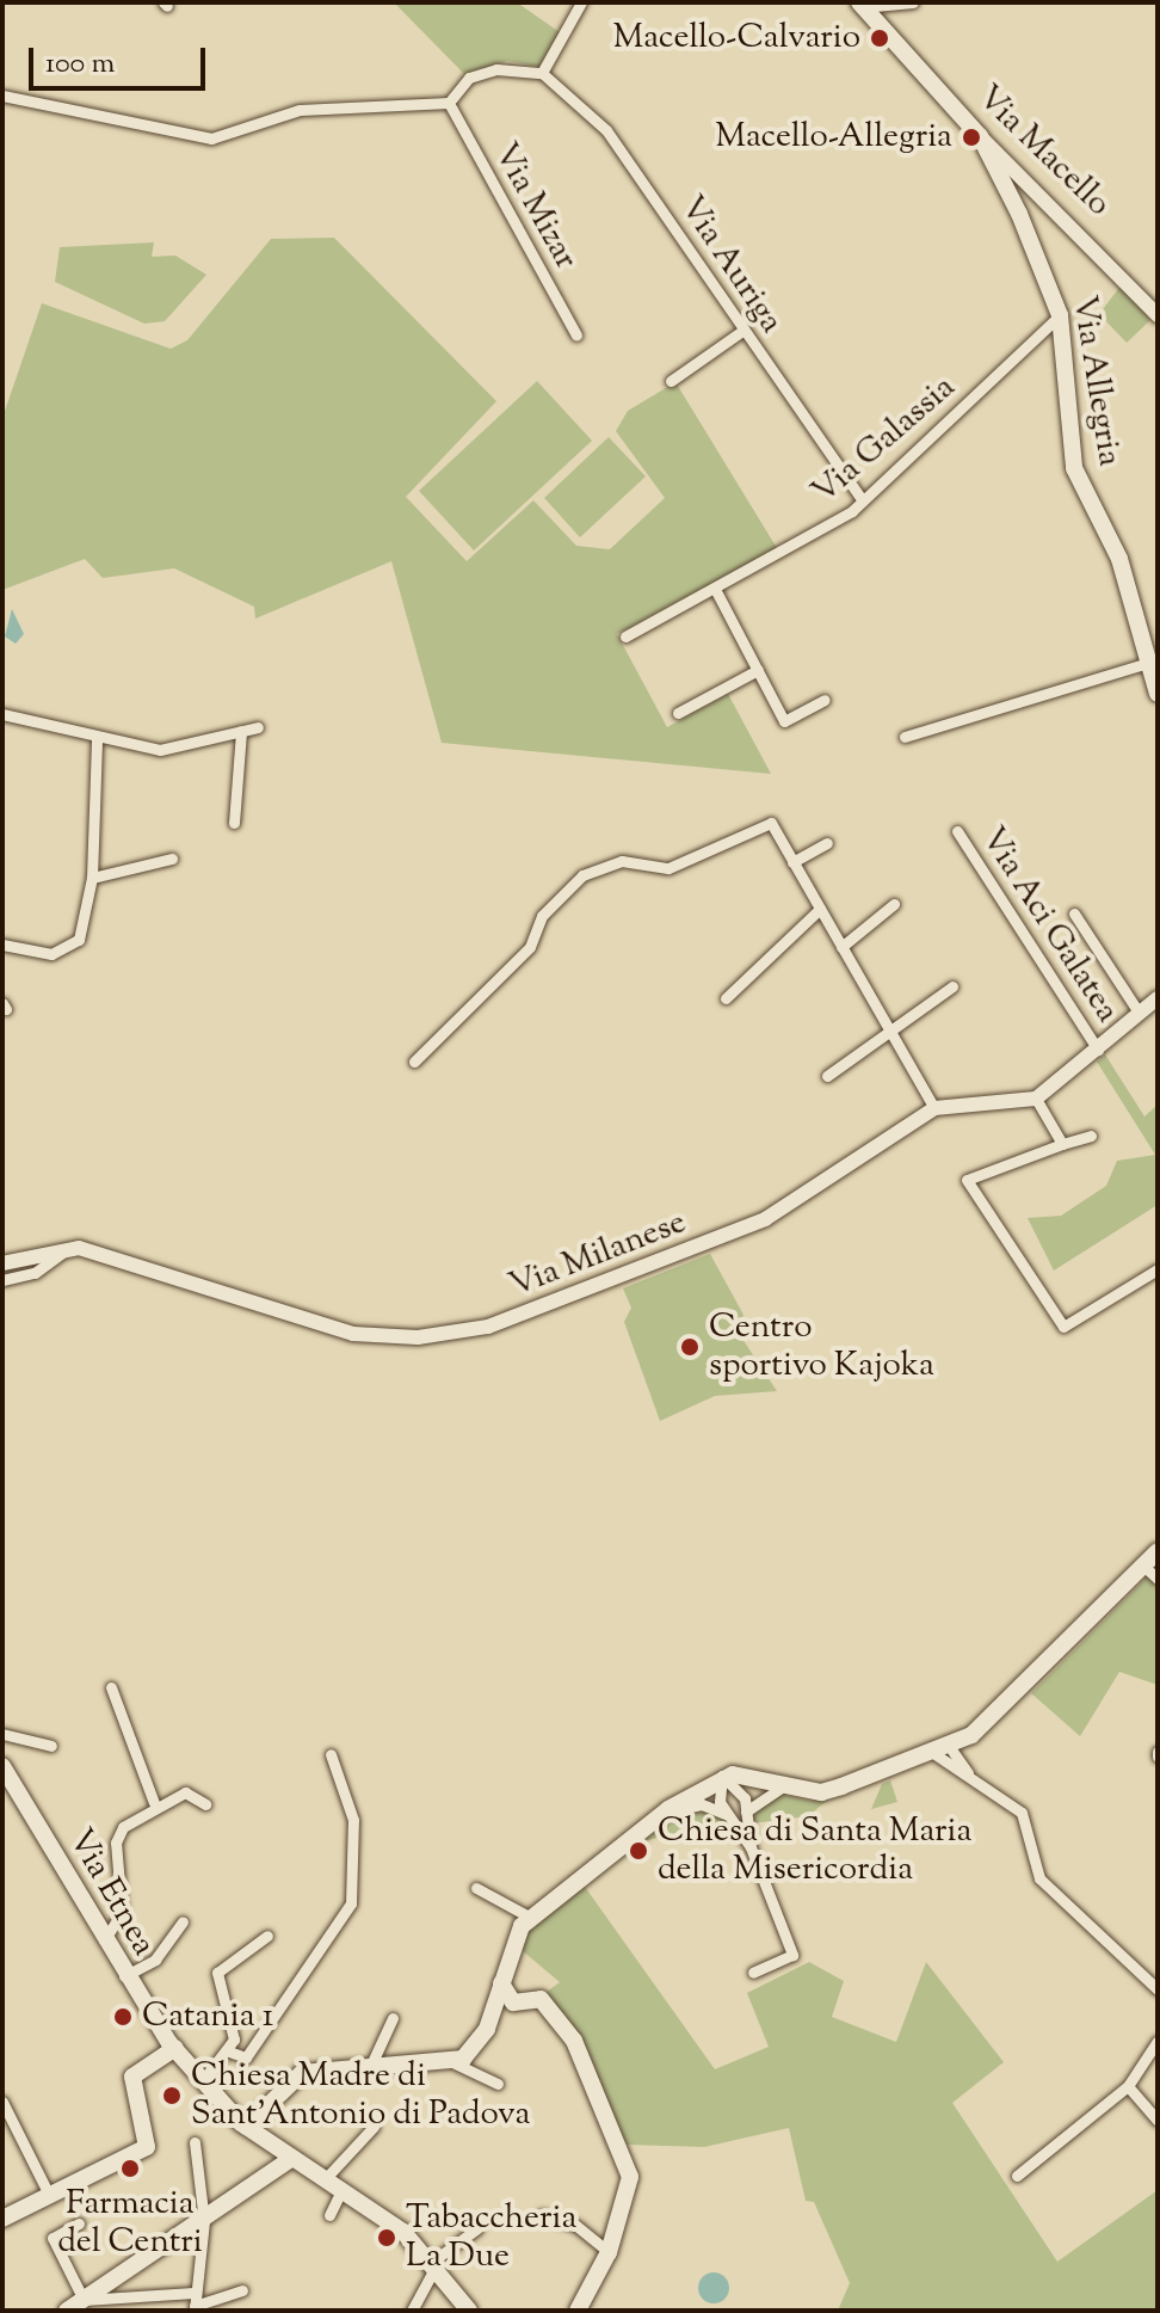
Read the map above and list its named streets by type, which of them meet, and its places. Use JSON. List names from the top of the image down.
{
  "streets": {
    "main road": ["Via Macello", "Via Allegria", "Via Etnea"],
    "street": [
      "Via Mizar",
      "Via Auriga",
      "Via Galassia",
      "Via Aci Galatea",
      "Via Milanese"
    ]
  },
  "crossings": [
    ["Via Macello", "Via Allegria"],
    ["Via Auriga", "Via Galassia"],
    ["Via Allegria", "Via Galassia"]
  ],
  "places": [
    "Macello-Calvario",
    "Macello-Allegria",
    "Centro sportivo Kajoka",
    "Chiesa di Santa Maria della Misericordia",
    "Catania 1",
    "Chiesa Madre di Sant'Antonio di Padova",
    "Farmacia del Centri",
    "Tabaccheria La Due"
  ],
  "scale_bar": "100 m"
}
